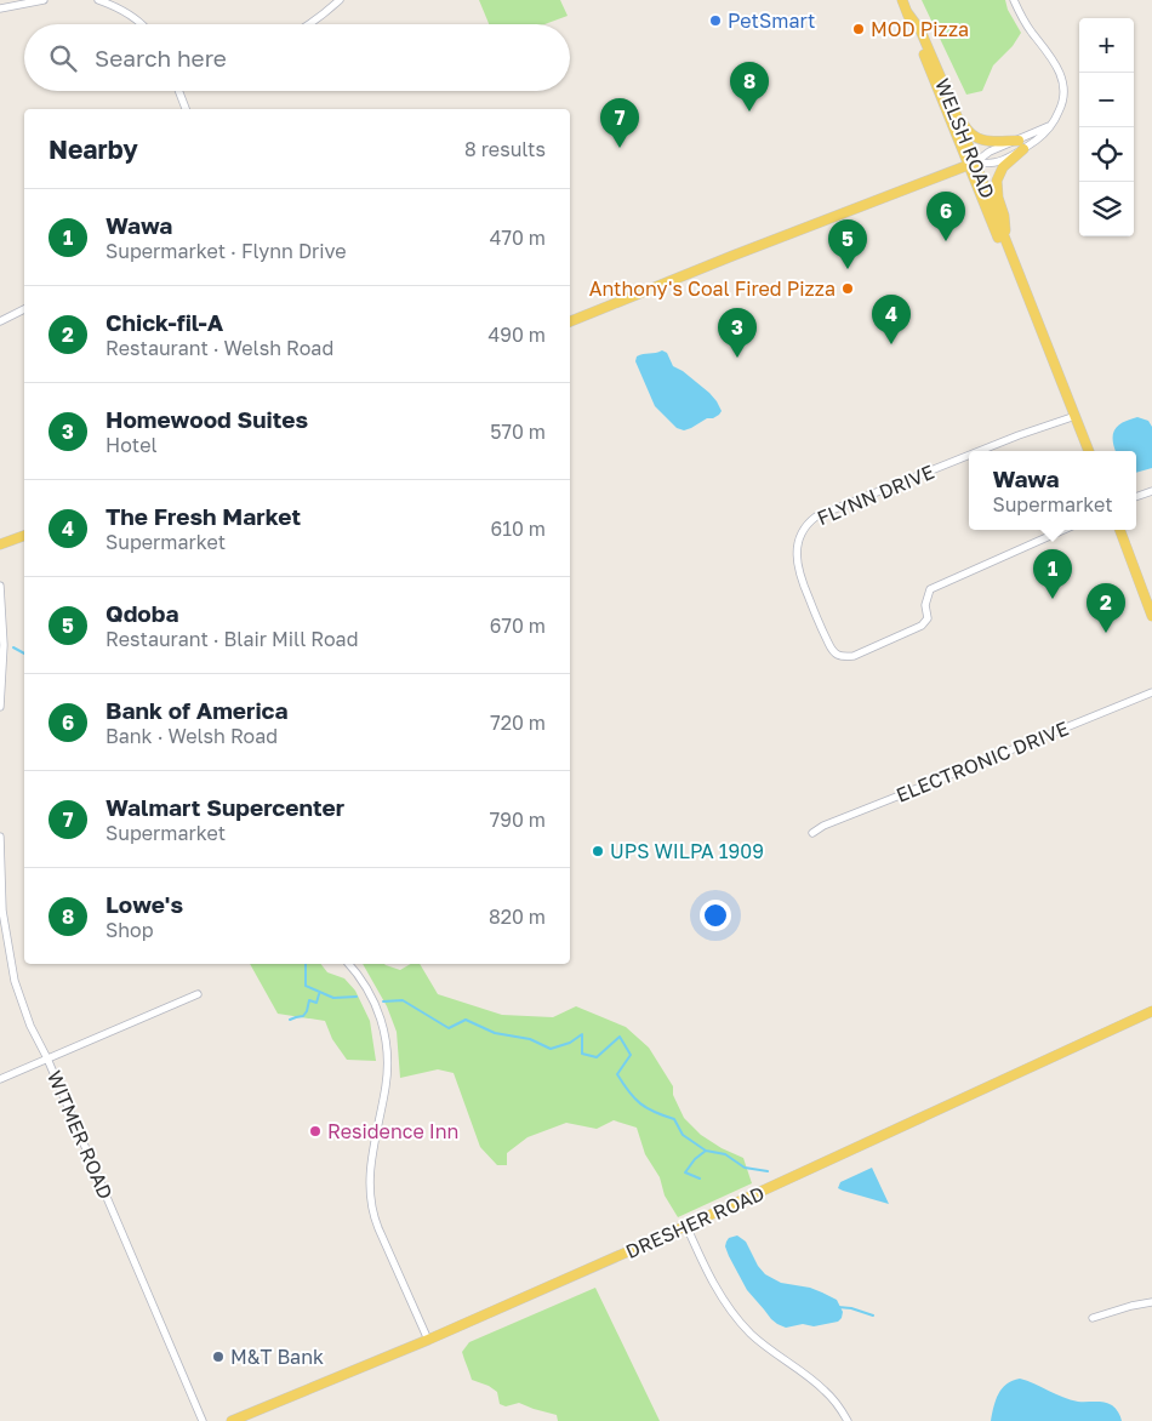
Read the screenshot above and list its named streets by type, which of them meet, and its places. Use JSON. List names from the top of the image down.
{
  "streets": {
    "main road": ["WELSH ROAD", "DRESHER ROAD"],
    "street": ["FLYNN DRIVE", "ELECTRONIC DRIVE", "WITMER ROAD"]
  },
  "crossings": [
    ["WELSH ROAD", "FLYNN DRIVE"]
  ],
  "places": [
    "PetSmart",
    "MOD Pizza",
    "Anthony's Coal Fired Pizza",
    "UPS WILPA 1909",
    "Residence Inn",
    "M&T Bank"
  ],
  "page": {
    "map_buttons": ["+", "−"],
    "search": "Search here",
    "pins": [
      "8",
      "7",
      "6",
      "5",
      "4",
      "3",
      "1",
      "2"
    ],
    "heading": ["Nearby", "8 results"],
    "list": [
      {
        "mark": "1",
        "name": "Wawa",
        "note": "Supermarket · Flynn Drive",
        "value": "470 m"
      },
      {
        "mark": "2",
        "name": "Chick-fil-A",
        "note": "Restaurant · Welsh Road",
        "value": "490 m"
      },
      {
        "mark": "3",
        "name": "Homewood Suites",
        "note": "Hotel",
        "value": "570 m"
      },
      {
        "mark": "4",
        "name": "The Fresh Market",
        "note": "Supermarket",
        "value": "610 m"
      },
      {
        "mark": "5",
        "name": "Qdoba",
        "note": "Restaurant · Blair Mill Road",
        "value": "670 m"
      },
      {
        "mark": "6",
        "name": "Bank of America",
        "note": "Bank · Welsh Road",
        "value": "720 m"
      },
      {
        "mark": "7",
        "name": "Walmart Supercenter",
        "note": "Supermarket",
        "value": "790 m"
      },
      {
        "mark": "8",
        "name": "Lowe's",
        "note": "Shop",
        "value": "820 m"
      }
    ],
    "popup": ["Wawa", "Supermarket"]
  }
}
